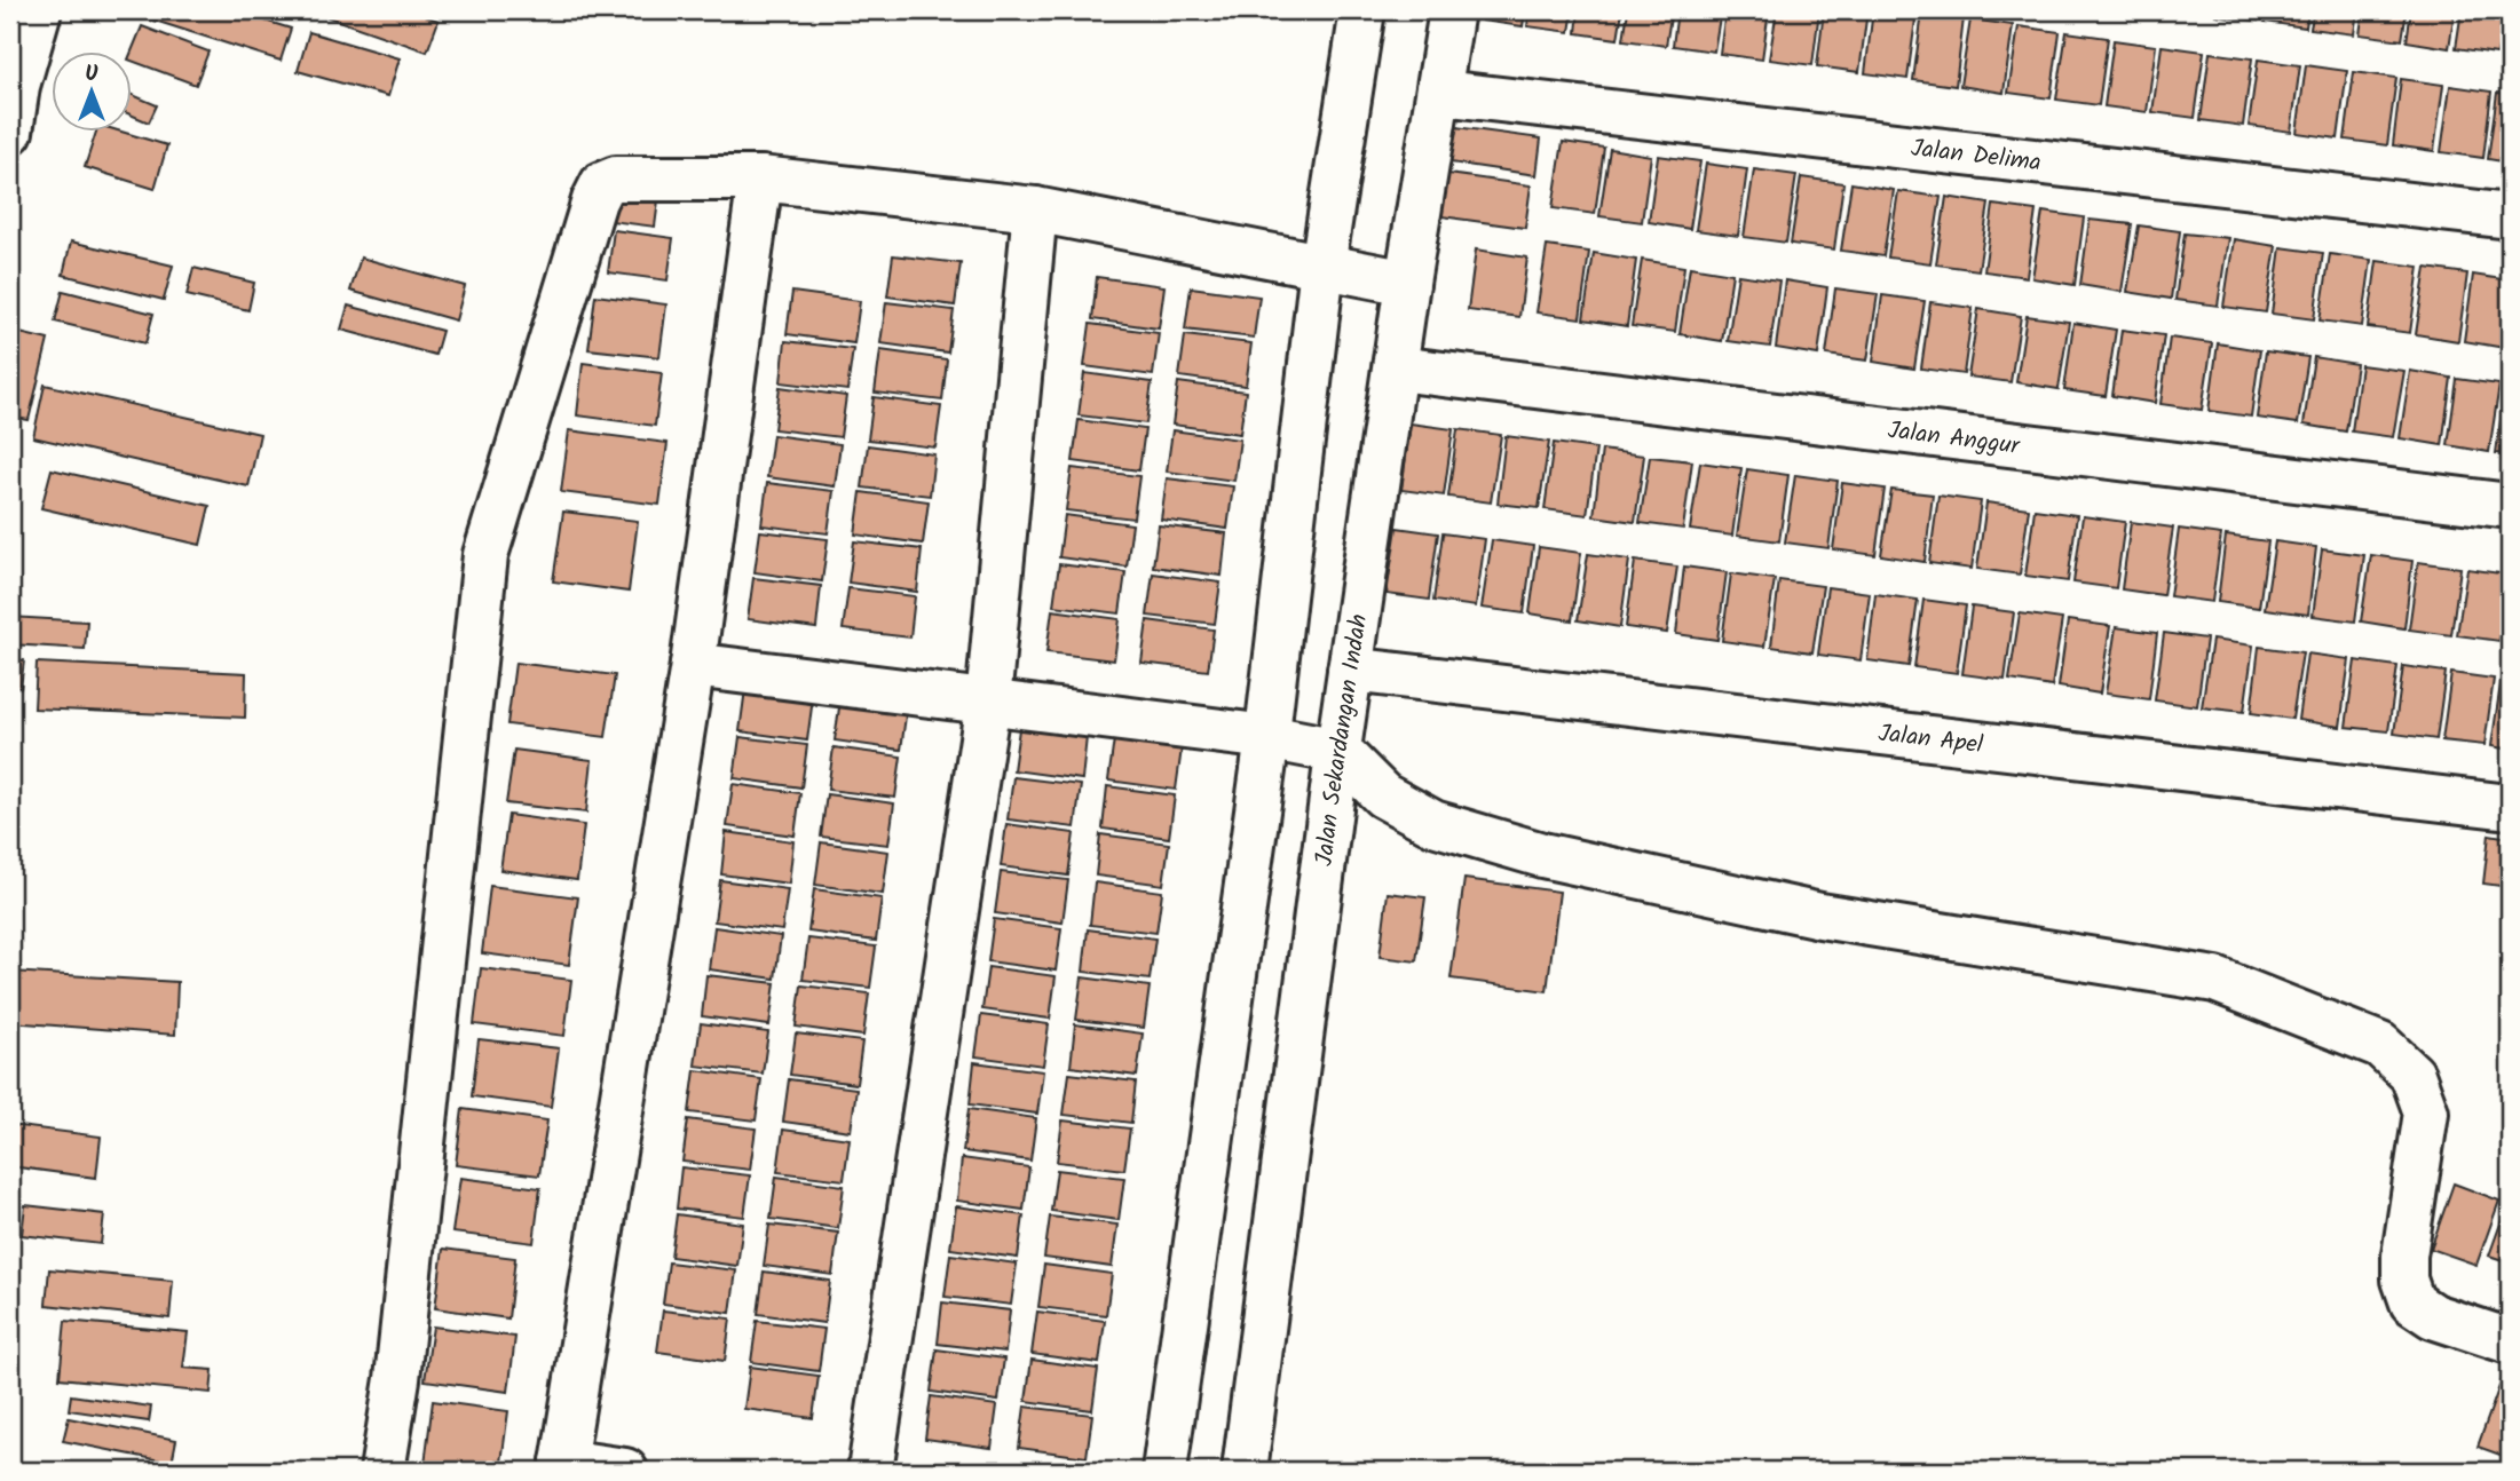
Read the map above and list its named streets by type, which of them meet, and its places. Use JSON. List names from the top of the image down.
{
  "streets": {
    "street": [
      "Jalan Delima",
      "Jalan Anggur",
      "Jalan Apel",
      "Jalan Sekardangan Indah"
    ]
  },
  "crossings": [
    ["Jalan Delima", "Jalan Sekardangan Indah"],
    ["Jalan Anggur", "Jalan Sekardangan Indah"],
    ["Jalan Apel", "Jalan Sekardangan Indah"]
  ],
  "north": "top"
}
